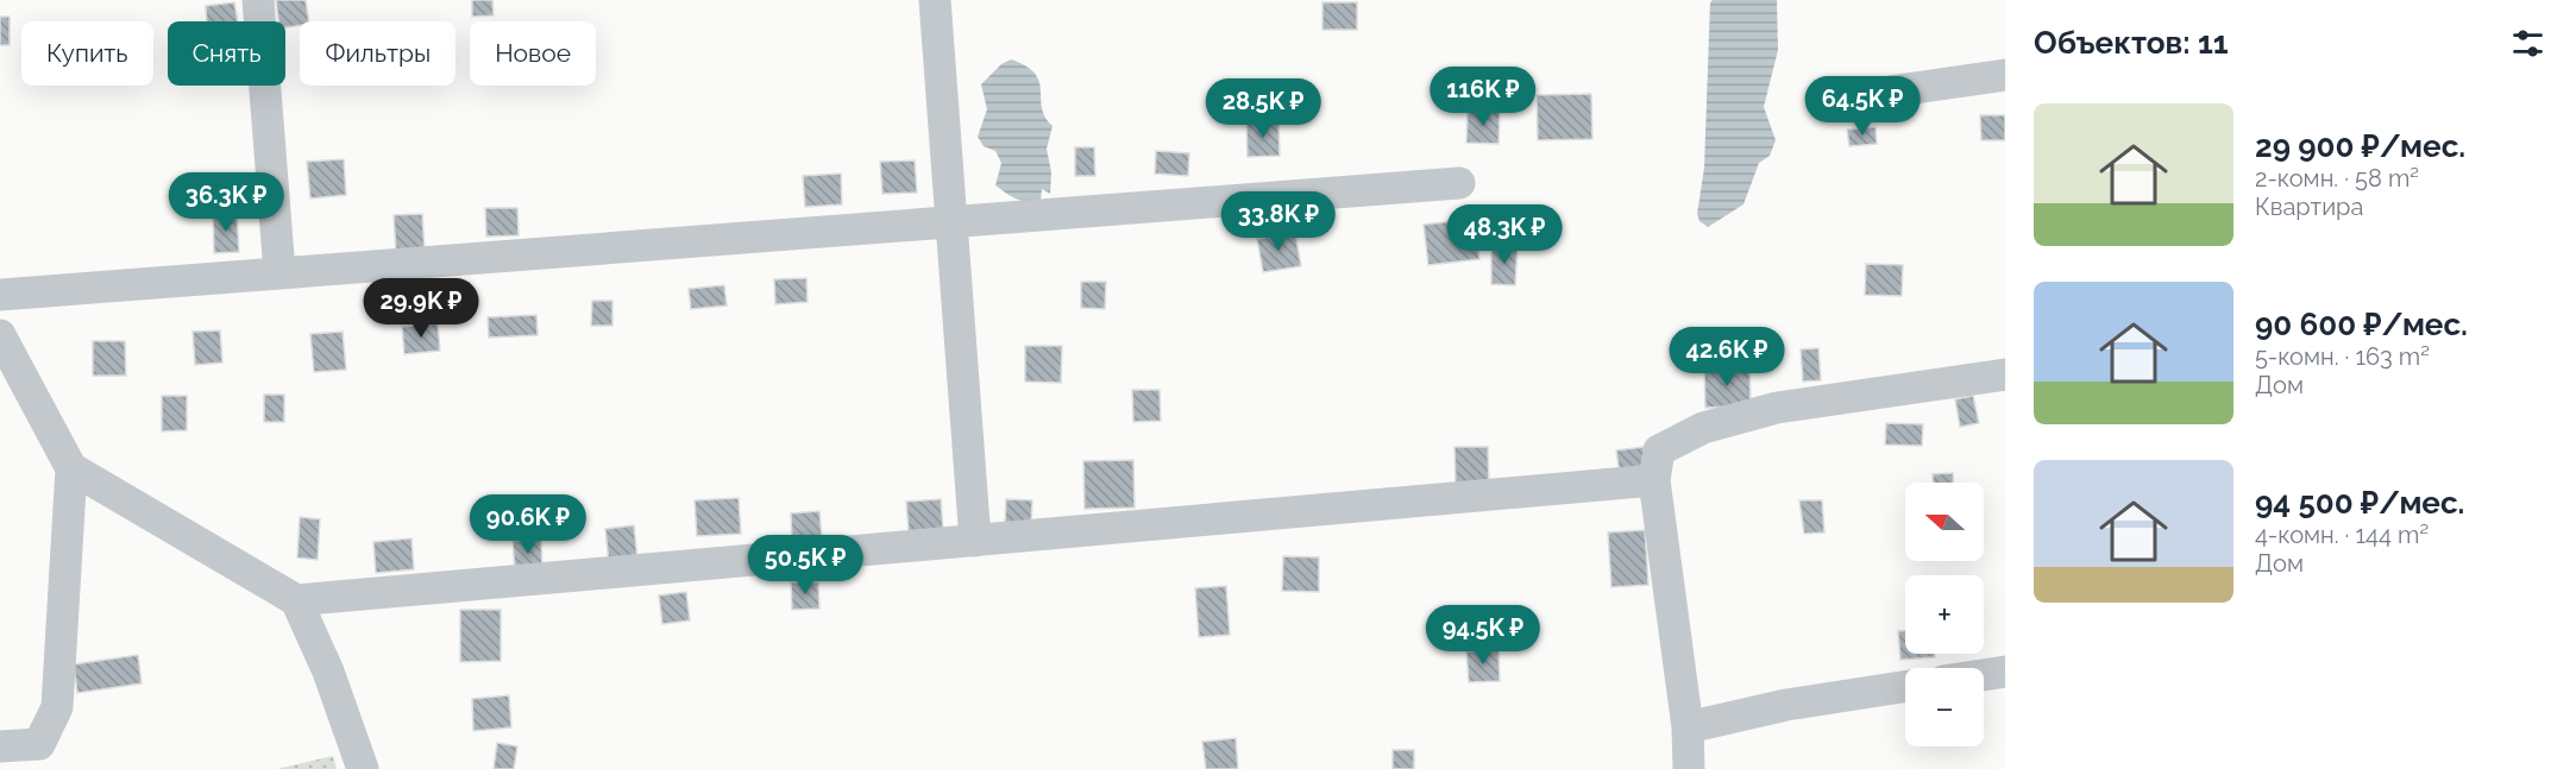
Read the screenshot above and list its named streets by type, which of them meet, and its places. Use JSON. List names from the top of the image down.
{
  "north": "left",
  "page": {
    "heading": "Объектов: 11",
    "chip": [
      "Купить",
      "Снять",
      "Фильтры",
      "Новое"
    ],
    "price": [
      "116K ₽",
      "64.5K ₽",
      "28.5K ₽",
      "36.3K ₽",
      "33.8K ₽",
      "48.3K ₽",
      "29.9K ₽",
      "42.6K ₽",
      "90.6K ₽",
      "50.5K ₽",
      "94.5K ₽"
    ],
    "list": [
      {
        "name": "29 900 ₽/мес.",
        "note": "2-комн. · 58 m² · Квартира"
      },
      {
        "name": "90 600 ₽/мес.",
        "note": "5-комн. · 163 m² · Дом"
      },
      {
        "name": "94 500 ₽/мес.",
        "note": "4-комн. · 144 m² · Дом"
      }
    ],
    "map_buttons": ["+", "−"]
  }
}
